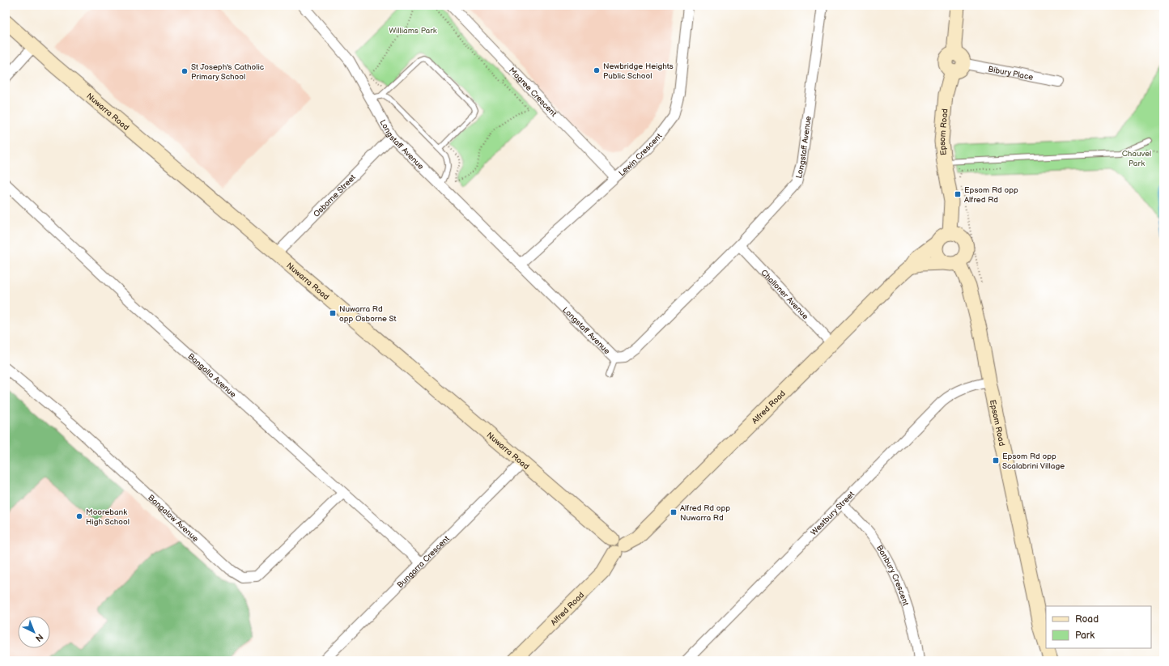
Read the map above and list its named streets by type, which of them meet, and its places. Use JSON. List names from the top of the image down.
{
  "streets": {
    "street": [
      "Bibury Place",
      "Magree Crescent",
      "Nuwarra Road",
      "Epsom Road",
      "Longstaff Avenue",
      "Lewin Crescent",
      "Osborne Street",
      "Challoner Avenue",
      "Bangalla Avenue",
      "Alfred Road",
      "Westbury Street",
      "Bangalow Avenue",
      "Bungarra Crescent",
      "Banbury Crescent"
    ]
  },
  "crossings": [
    ["Bibury Place", "Epsom Road"],
    ["Magree Crescent", "Lewin Crescent"],
    ["Nuwarra Road", "Osborne Street"],
    ["Nuwarra Road", "Alfred Road"],
    ["Nuwarra Road", "Bungarra Crescent"],
    ["Epsom Road", "Alfred Road"],
    ["Epsom Road", "Westbury Street"],
    ["Longstaff Avenue", "Lewin Crescent"],
    ["Longstaff Avenue", "Osborne Street"],
    ["Longstaff Avenue", "Challoner Avenue"],
    ["Challoner Avenue", "Alfred Road"],
    ["Bangalla Avenue", "Bangalow Avenue"],
    ["Bangalla Avenue", "Bungarra Crescent"],
    ["Westbury Street", "Banbury Crescent"]
  ],
  "parks": ["Williams Park", "Chauvel Park"],
  "places": {
    "other": ["Newbridge Heights Public School", "St Joseph's Catholic Primary School", "Moorebank High School"],
    "transit": [
      "Epsom Rd opp Alfred Rd",
      "Nuwarra Rd opp Osborne St",
      "Epsom Rd opp Scalabrini Village",
      "Alfred Rd opp Nuwarra Rd"
    ]
  },
  "legend": ["Road", "Park"],
  "north": "bottom right"
}
